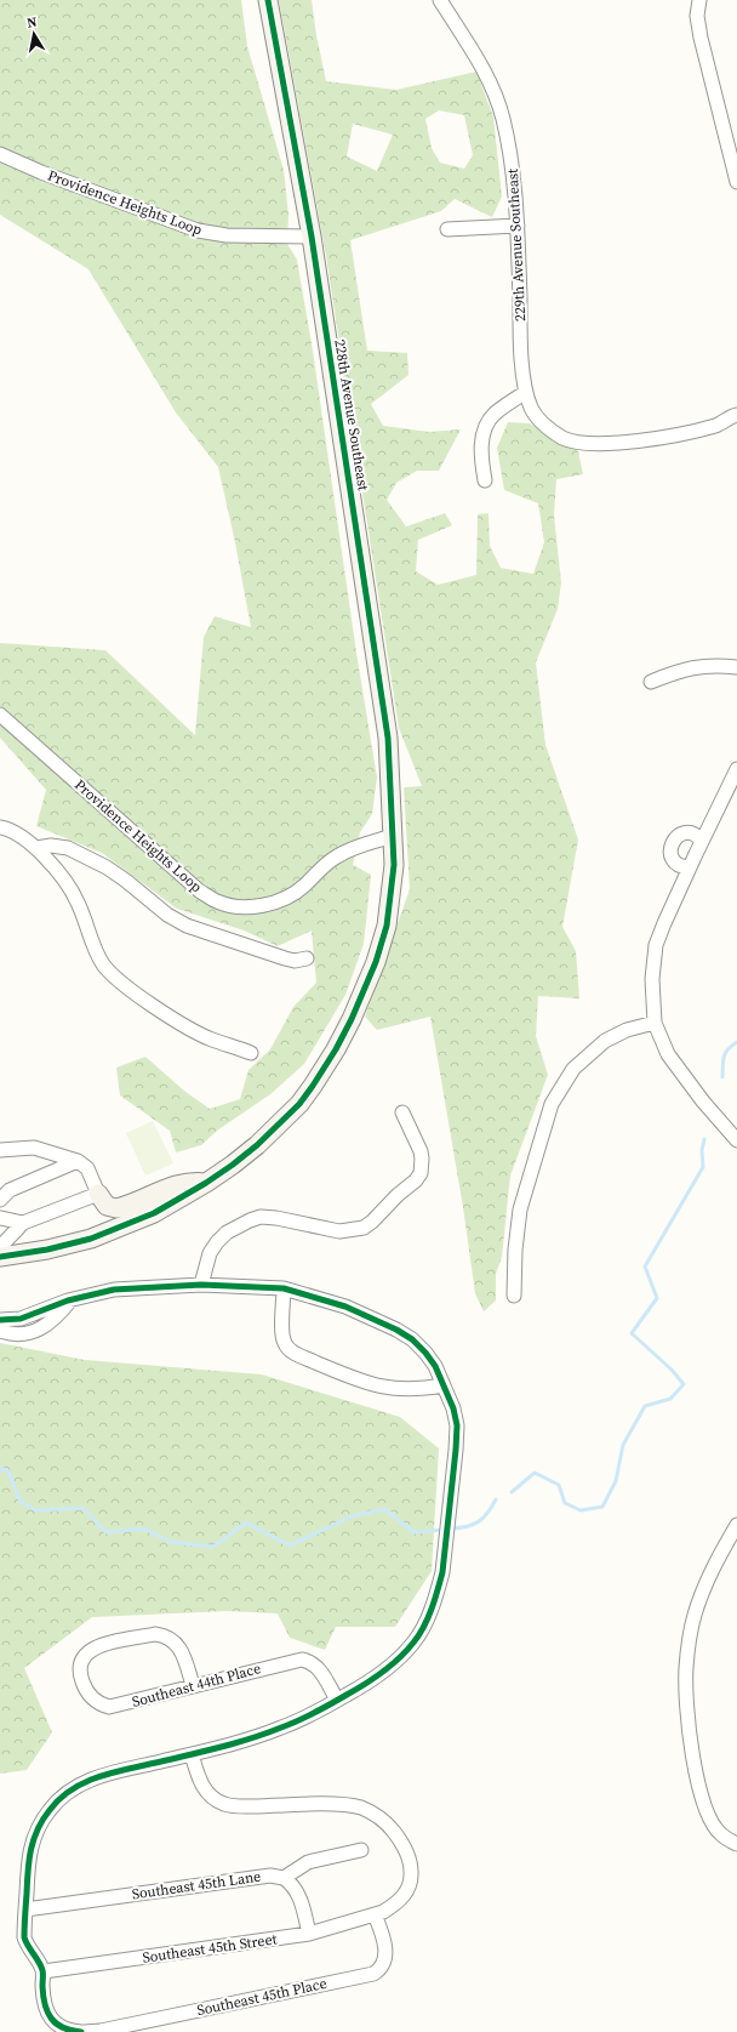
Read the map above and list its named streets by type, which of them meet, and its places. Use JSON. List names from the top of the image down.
{
  "streets": {
    "main road": ["228th Avenue Southeast"],
    "street": [
      "Providence Heights Loop",
      "229th Avenue Southeast",
      "Southeast 44th Place",
      "Southeast 45th Lane",
      "Southeast 45th Street",
      "Southeast 45th Place"
    ]
  },
  "crossings": [
    ["Providence Heights Loop", "228th Avenue Southeast"],
    ["Southeast 45th Street", "Southeast 45th Place"]
  ],
  "north": "top"
}
